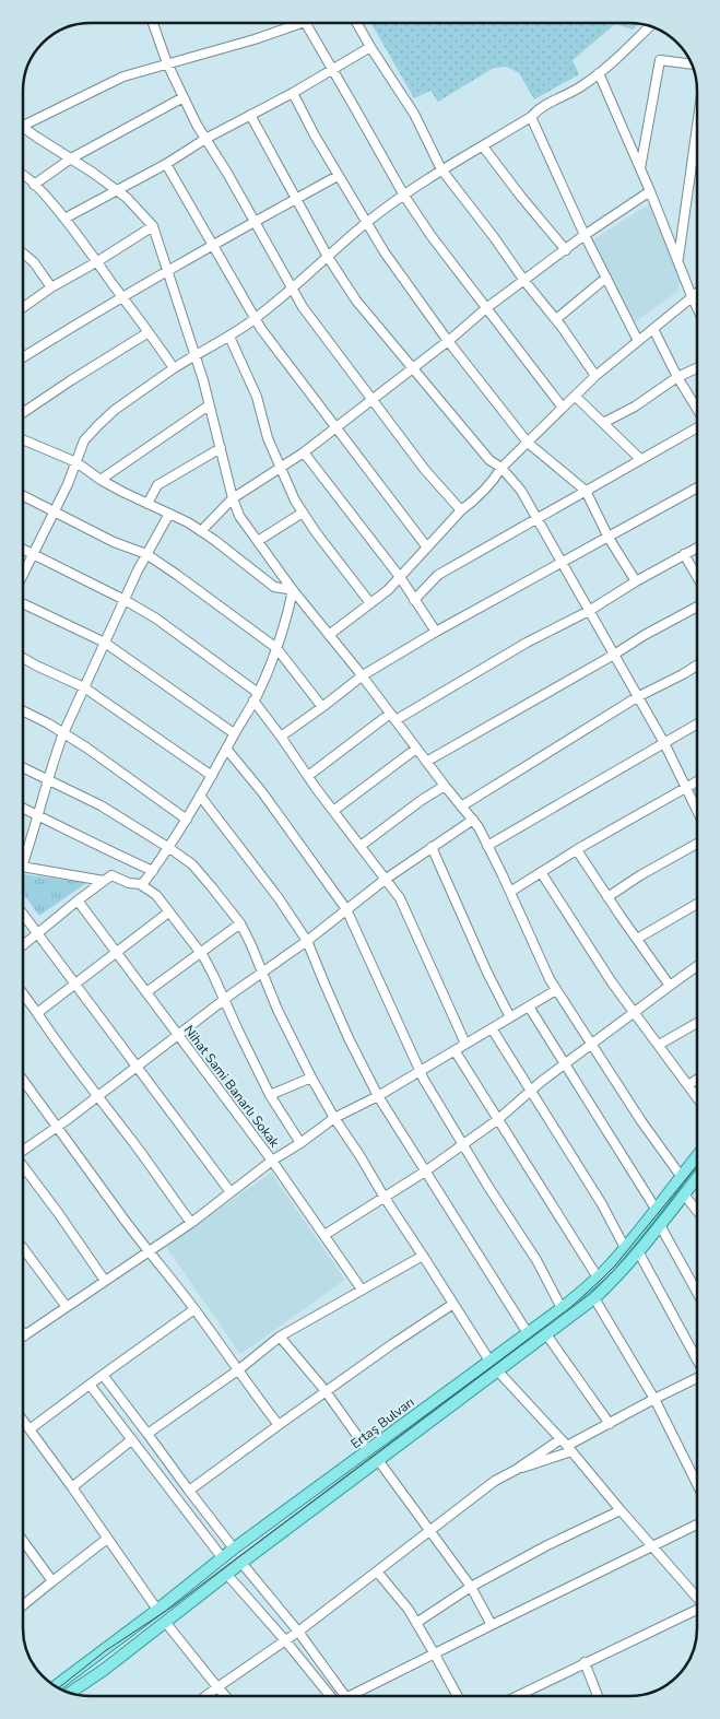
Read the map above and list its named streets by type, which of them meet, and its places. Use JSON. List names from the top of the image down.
{
  "streets": {
    "main road": ["Ertaş Bulvarı"],
    "street": ["Nihat Sami Banarlı Sokak"]
  }
}
